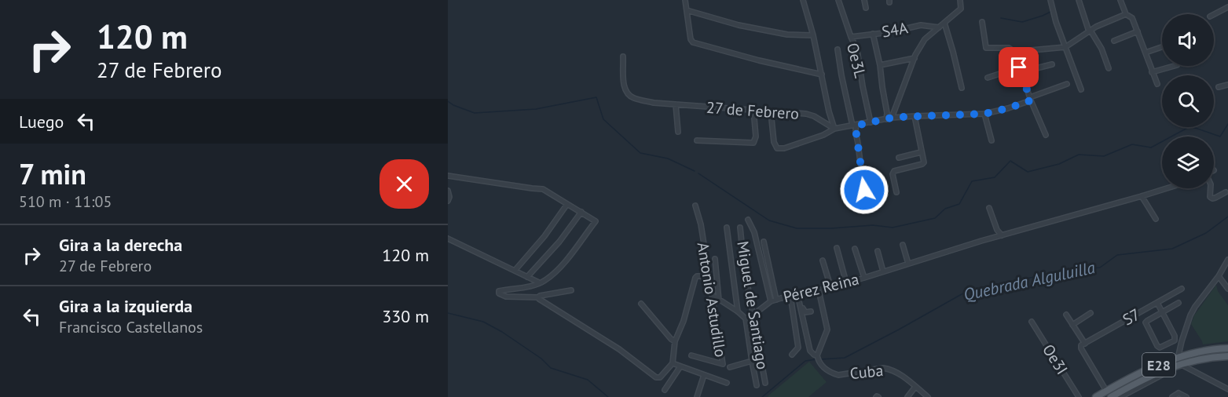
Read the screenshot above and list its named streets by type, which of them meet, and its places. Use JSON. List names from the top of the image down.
{
  "streets": {
    "main road": ["E28"],
    "street": [
      "S4A",
      "Oe3L",
      "27 de Febrero",
      "Pérez Reina",
      "Antonio Astudillo",
      "Miguel de Santiago",
      "S7",
      "Oe3I",
      "Cuba"
    ]
  },
  "crossings": [
    ["S4A", "Oe3L"],
    ["Pérez Reina", "Miguel de Santiago"],
    ["Pérez Reina", "Cuba"]
  ],
  "water": ["Quebrada Alguluilla"],
  "page": {
    "turn": ["120 m", "27 de Febrero"],
    "then": "Luego",
    "heading": ["7 min", "510 m · 11:05"],
    "list": [
      {
        "name": "Gira a la derecha",
        "note": "27 de Febrero",
        "value": "120 m"
      },
      {
        "name": "Gira a la izquierda",
        "note": "Francisco Castellanos",
        "value": "330 m"
      }
    ]
  }
}
